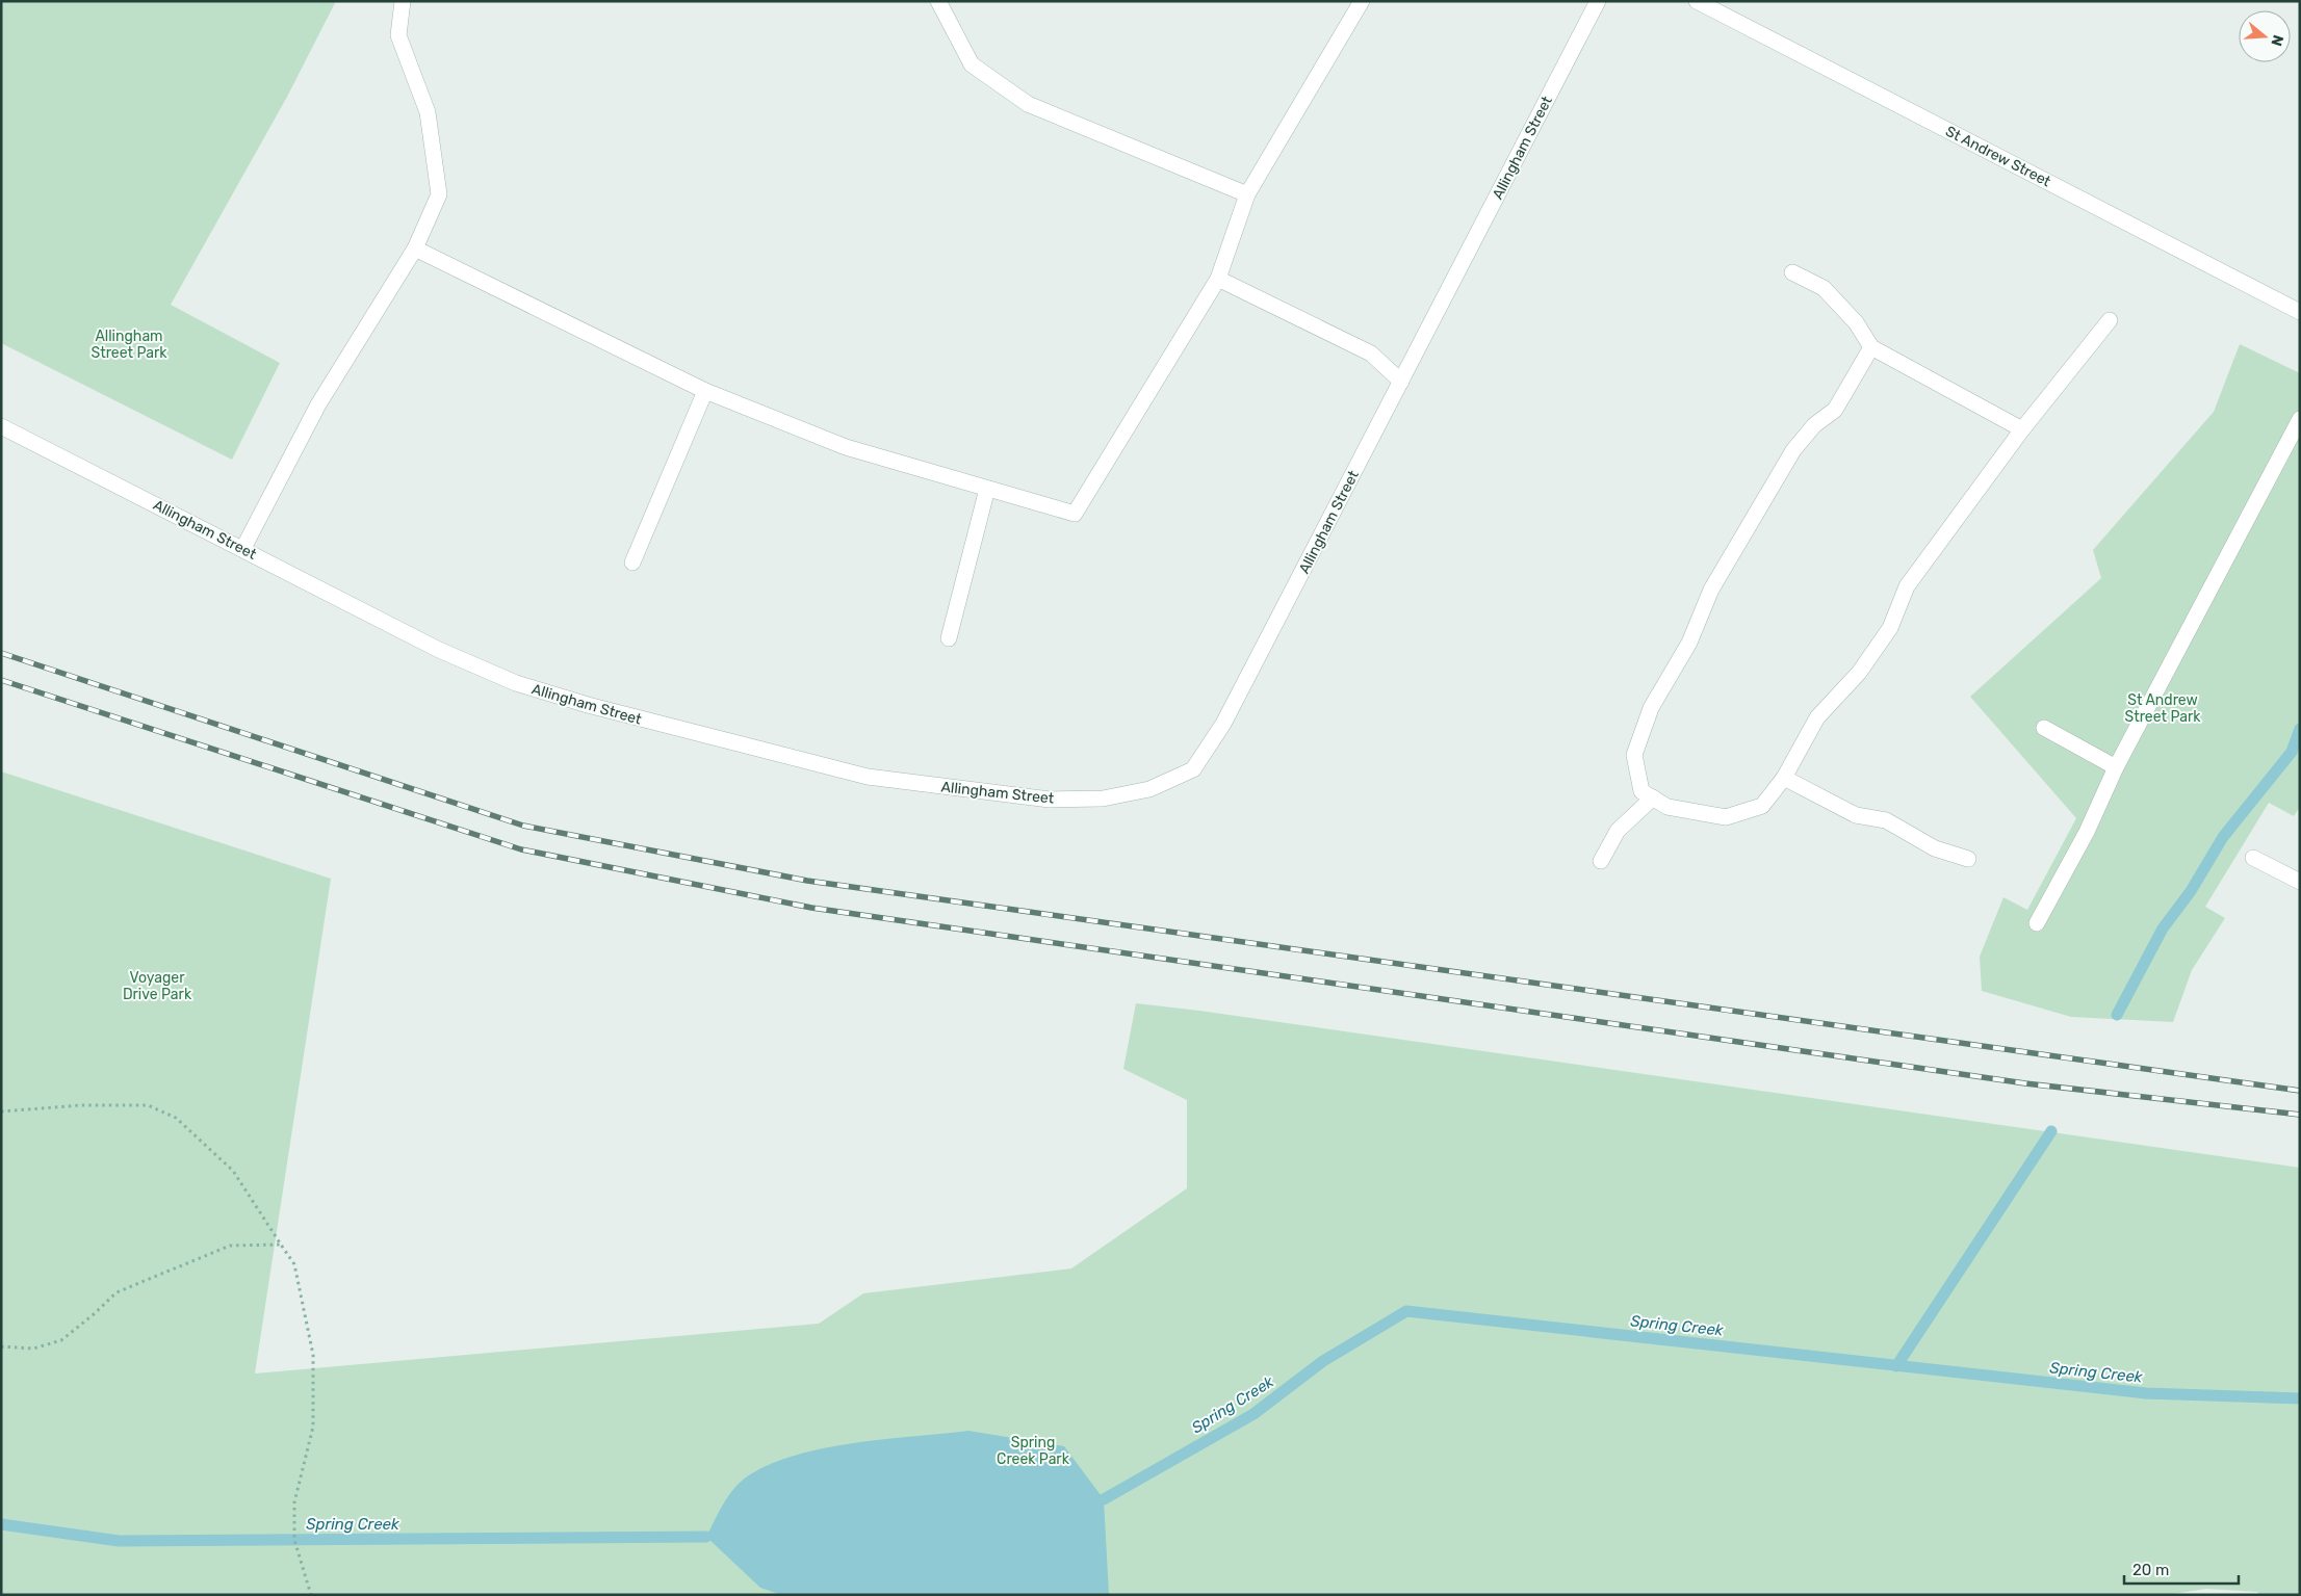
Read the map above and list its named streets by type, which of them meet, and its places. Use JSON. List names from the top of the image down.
{
  "streets": {
    "street": ["Allingham Street", "St Andrew Street"]
  },
  "water": ["Spring Creek"],
  "parks": [
    "Allingham Street Park",
    "St Andrew Street Park",
    "Voyager Drive Park",
    "Spring Creek Park"
  ],
  "scale_bar": "20 m",
  "north": "right"
}
